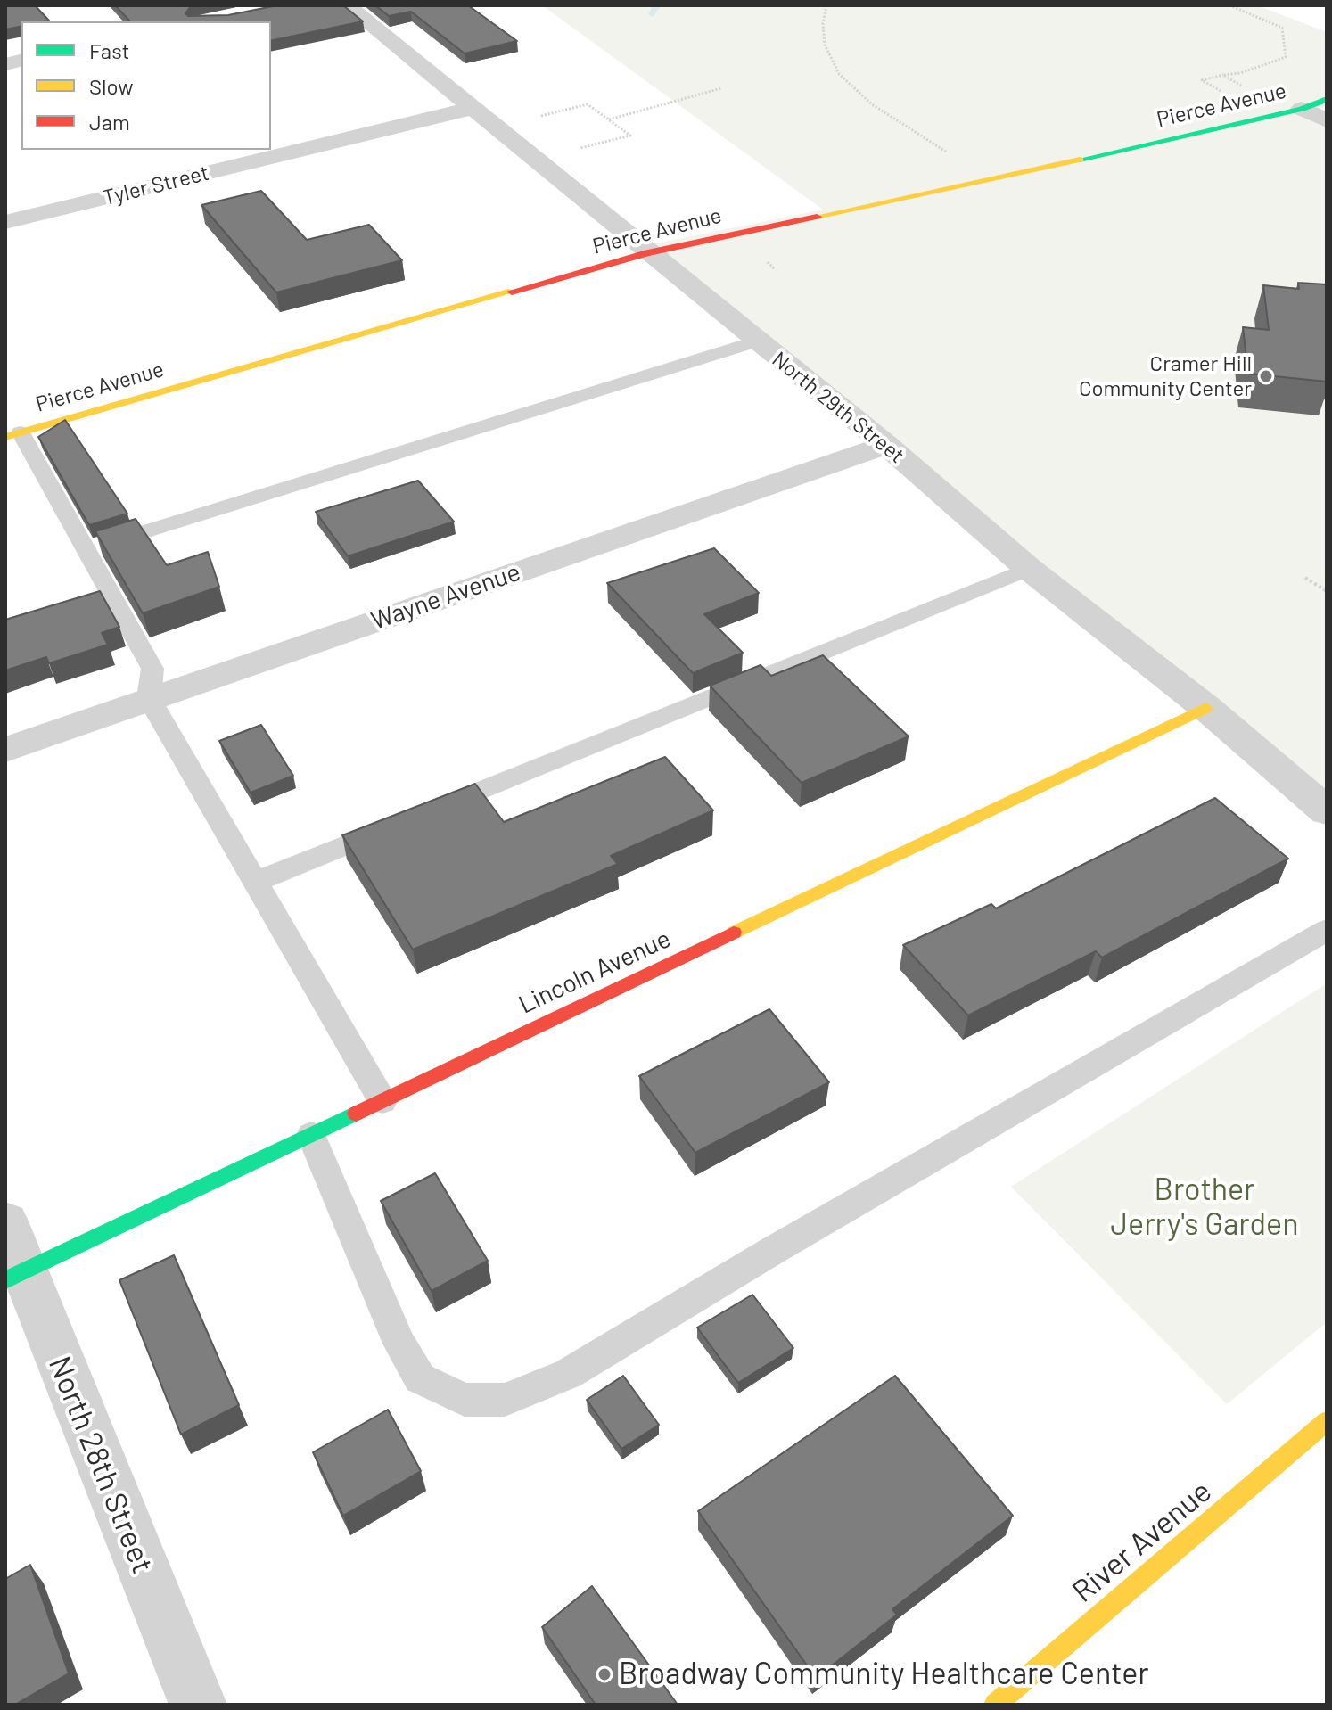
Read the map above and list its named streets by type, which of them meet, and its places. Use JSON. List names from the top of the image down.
{
  "streets": {
    "street": [
      "Pierce Avenue",
      "Tyler Street",
      "North 29th Street",
      "Wayne Avenue",
      "Lincoln Avenue",
      "North 28th Street",
      "River Avenue"
    ]
  },
  "crossings": [
    ["Pierce Avenue", "North 29th Street"],
    ["Tyler Street", "North 29th Street"],
    ["North 29th Street", "Wayne Avenue"],
    ["North 29th Street", "Lincoln Avenue"],
    ["Lincoln Avenue", "North 28th Street"]
  ],
  "parks": ["Brother Jerry's Garden"],
  "places": ["Cramer Hill Community Center", "Broadway Community Healthcare Center"],
  "legend": ["Fast", "Slow", "Jam"]
}
